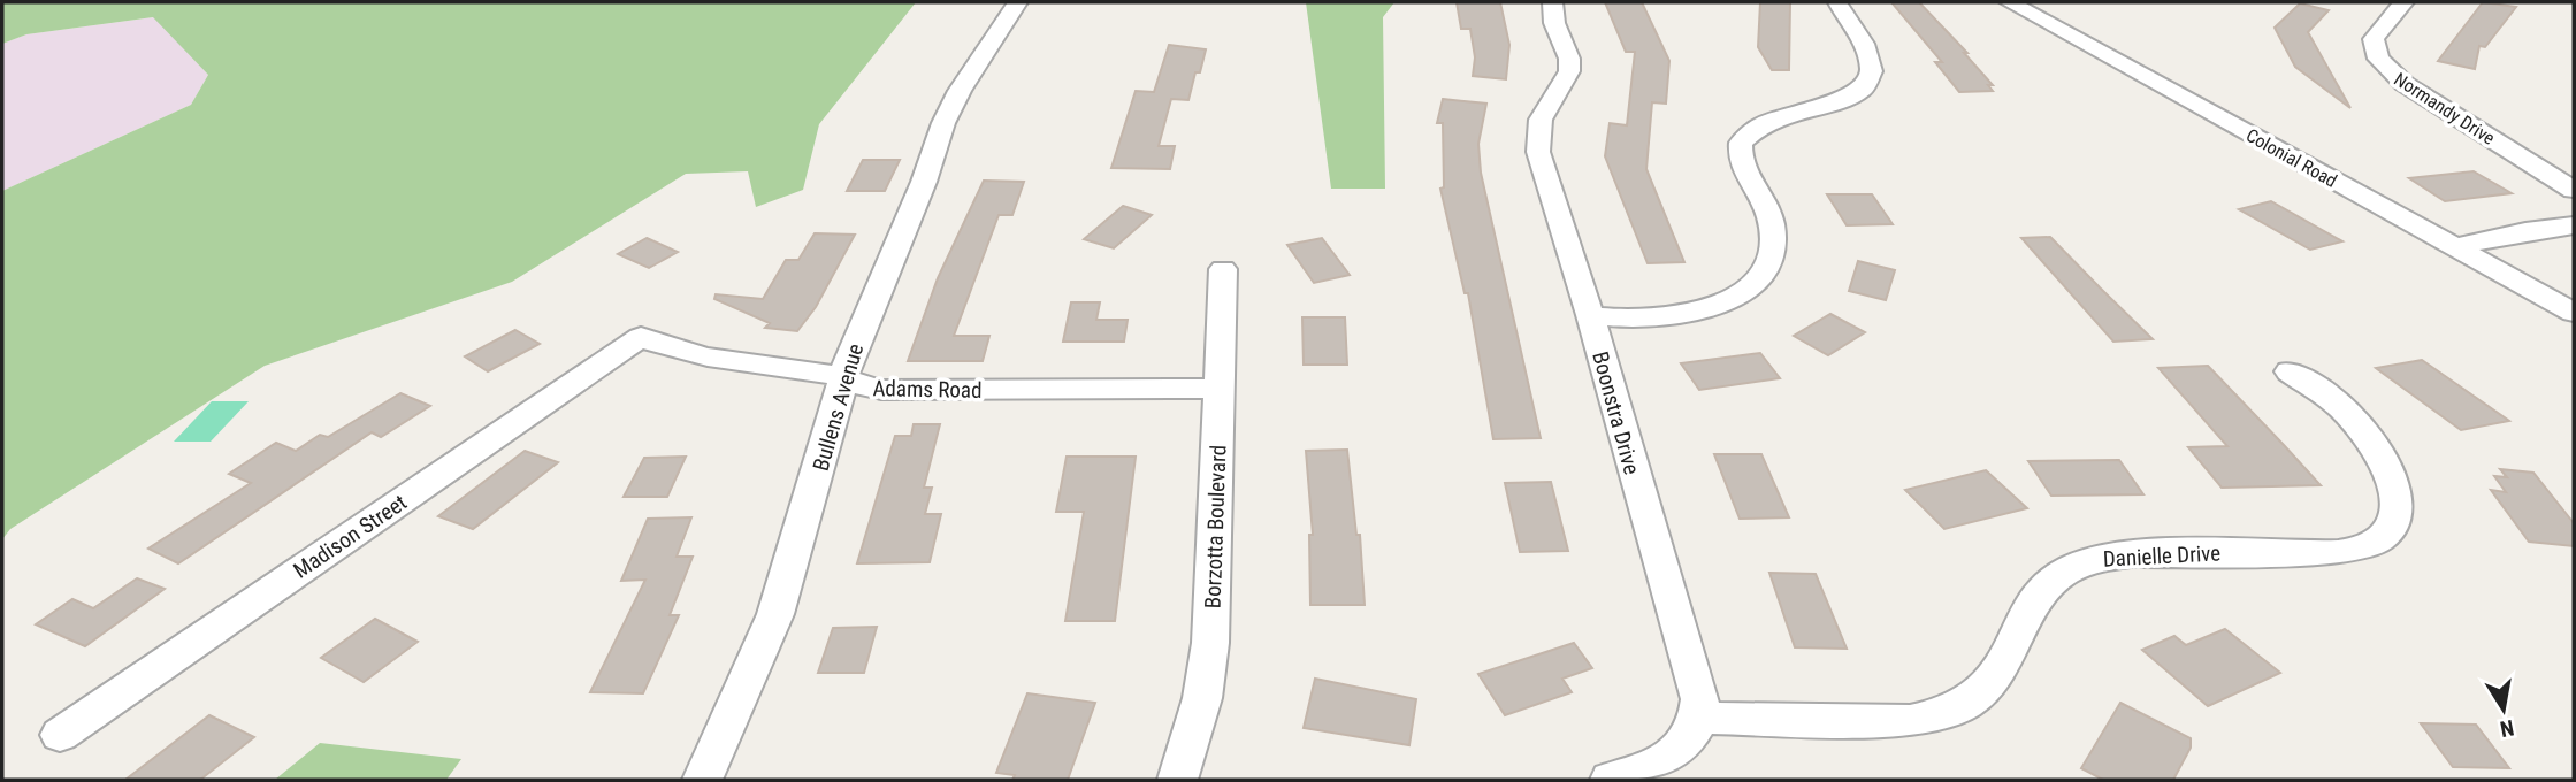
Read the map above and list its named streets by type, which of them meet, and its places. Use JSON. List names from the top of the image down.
{
  "streets": {
    "street": [
      "Normandy Drive",
      "Colonial Road",
      "Adams Road",
      "Bullens Avenue",
      "Boonstra Drive",
      "Borzotta Boulevard",
      "Madison Street",
      "Danielle Drive"
    ]
  },
  "crossings": [
    ["Adams Road", "Bullens Avenue"],
    ["Adams Road", "Borzotta Boulevard"],
    ["Adams Road", "Madison Street"],
    ["Boonstra Drive", "Danielle Drive"]
  ],
  "north": "bottom"
}
